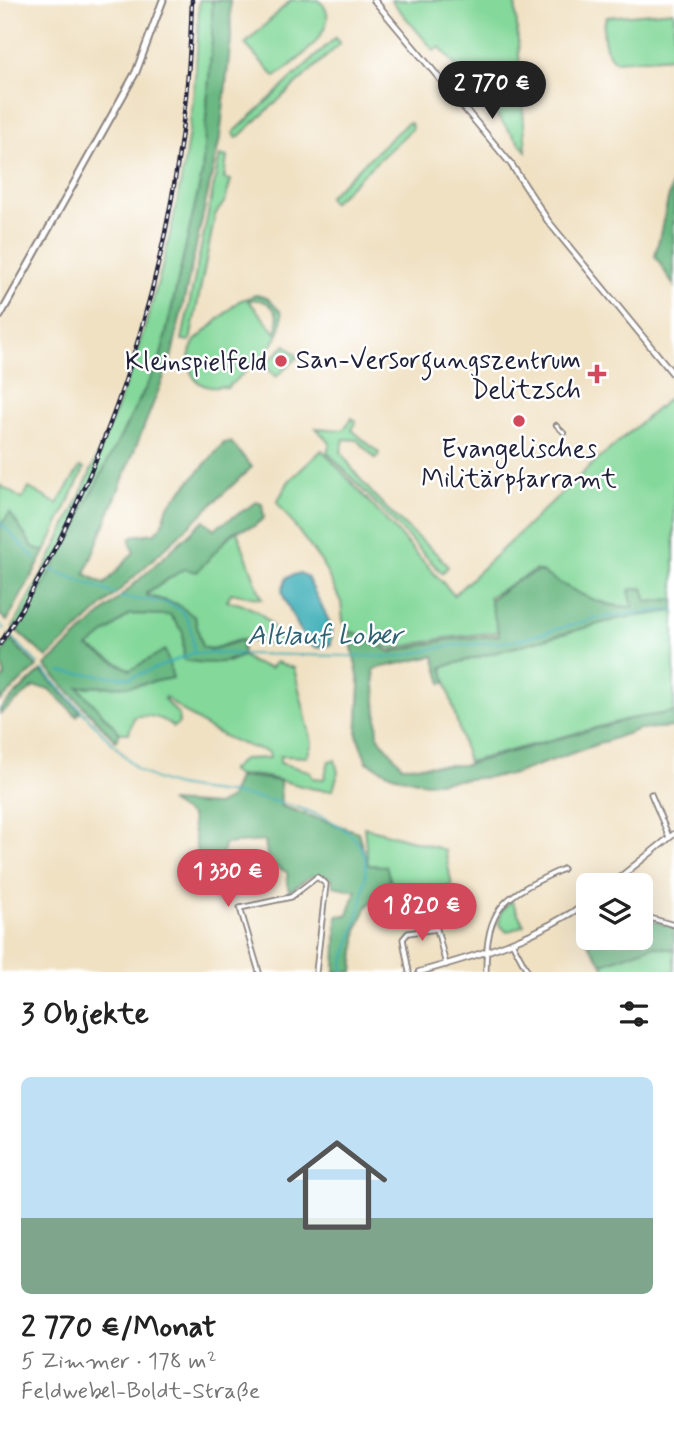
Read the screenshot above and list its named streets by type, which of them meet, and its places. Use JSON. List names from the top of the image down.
{
  "water": ["Altlauf Lober"],
  "places": {
    "other": ["Kleinspielfeld", "Evangelisches Militärpfarramt"],
    "health": ["San-Versorgungszentrum Delitzsch"]
  },
  "page": {
    "price": ["2 770 €", "1 330 €", "1 820 €"],
    "heading": "3 Objekte",
    "list": [
      {
        "name": "2 770 €/Monat",
        "note": "5 Zimmer · 178 m² · Feldwebel-Boldt-Straße"
      }
    ]
  }
}
